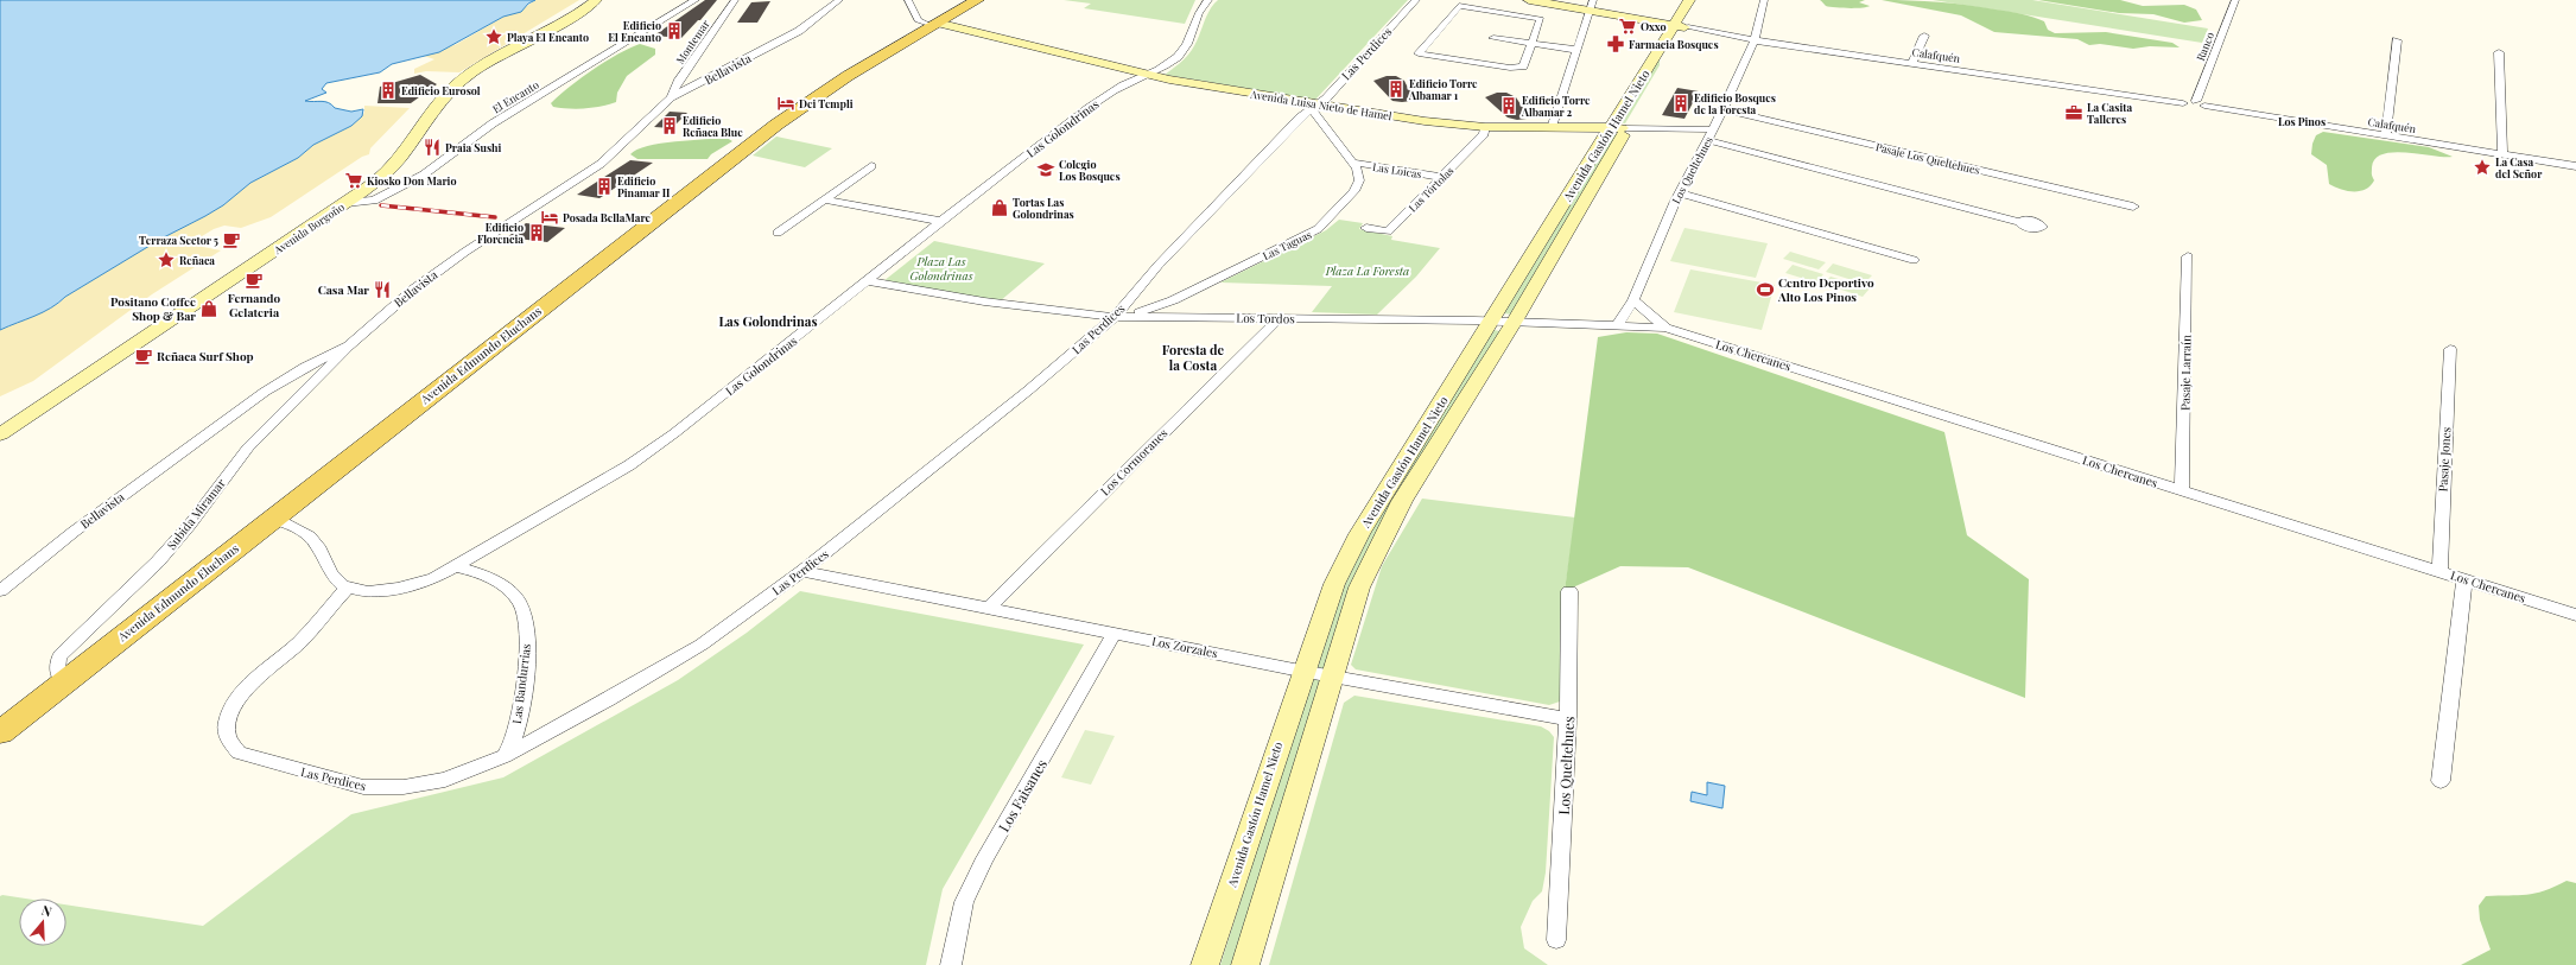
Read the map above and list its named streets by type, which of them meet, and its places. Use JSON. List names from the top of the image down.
{
  "streets": {
    "main road": [
      "Avenida Luisa Nieto de Hamel",
      "Avenida Gastón Hamel Nieto",
      "Avenida Borgoño",
      "Avenida Edmundo Eluchans"
    ],
    "street": [
      "Montemar",
      "Ranco",
      "Las Perdices",
      "Calafquén",
      "Bellavista",
      "El Encanto",
      "Las Golondrinas",
      "Pasaje Los Queltehues",
      "Las Loicas",
      "Los Queltehues",
      "Las Tórtolas",
      "Las Taguas",
      "Los Tordos",
      "Los Chercanes",
      "Pasaje Larraín",
      "Pasaje Jones",
      "Los Cormoranes",
      "Subida Miramar",
      "Los Zorzales",
      "Las Bandurrias",
      "Los Faisanes"
    ]
  },
  "crossings": [
    ["Montemar", "Bellavista"],
    ["Ranco", "Calafquén"],
    ["Las Perdices", "Avenida Luisa Nieto de Hamel"],
    ["Las Perdices", "Las Golondrinas"],
    ["Las Perdices", "Las Taguas"],
    ["Las Perdices", "Los Tordos"],
    ["Las Perdices", "Los Zorzales"],
    ["Las Perdices", "Las Bandurrias"],
    ["Calafquén", "Avenida Gastón Hamel Nieto"],
    ["Calafquén", "Los Queltehues"],
    ["Bellavista", "Subida Miramar"],
    ["El Encanto", "Avenida Borgoño"],
    ["Avenida Luisa Nieto de Hamel", "Las Golondrinas"],
    ["Avenida Luisa Nieto de Hamel", "Avenida Gastón Hamel Nieto"],
    ["Avenida Luisa Nieto de Hamel", "Los Queltehues"],
    ["Avenida Luisa Nieto de Hamel", "Las Tórtolas"],
    ["Avenida Luisa Nieto de Hamel", "Avenida Edmundo Eluchans"],
    ["Las Golondrinas", "Los Tordos"],
    ["Las Golondrinas", "Las Bandurrias"],
    ["Avenida Gastón Hamel Nieto", "Los Tordos"],
    ["Avenida Gastón Hamel Nieto", "Los Zorzales"],
    ["Pasaje Los Queltehues", "Los Queltehues"],
    ["Las Loicas", "Las Tórtolas"],
    ["Las Loicas", "Las Taguas"],
    ["Los Queltehues", "Los Tordos"],
    ["Los Queltehues", "Los Zorzales"],
    ["Las Taguas", "Los Tordos"],
    ["Los Tordos", "Los Chercanes"],
    ["Los Tordos", "Los Cormoranes"],
    ["Avenida Edmundo Eluchans", "Subida Miramar"],
    ["Los Chercanes", "Pasaje Larraín"],
    ["Los Chercanes", "Pasaje Jones"],
    ["Los Cormoranes", "Los Zorzales"],
    ["Los Zorzales", "Los Faisanes"]
  ],
  "districts": ["Los Pinos", "Las Golondrinas", "Foresta de la Costa"],
  "parks": ["Plaza Las Golondrinas", "Plaza La Foresta"],
  "places": {
    "supermarket": ["Oxxo", "Kiosko Don Mario"],
    "building": [
      "Edificio El Encanto",
      "Edificio Torre Albamar 1",
      "Edificio Eurosol",
      "Edificio Bosques de la Foresta",
      "Edificio Torre Albamar 2",
      "Edificio Reñaca Blue",
      "Edificio Pinamar II",
      "Edificio Florencia"
    ],
    "place": ["Playa El Encanto", "La Casa del Señor", "Reñaca"],
    "pharmacy": ["Farmacia Bosques"],
    "hotel": ["Dei Templi", "Posada BellaMare"],
    "office": ["La Casita Talleres"],
    "restaurant": ["Praia Sushi", "Casa Mar"],
    "school or university": ["Colegio Los Bosques"],
    "shop": ["Tortas Las Golondrinas", "Positano Coffee Shop & Bar"],
    "cafe": ["Terraza Sector 5", "Fernando Gelateria", "Reñaca Surf Shop"],
    "sports": ["Centro Deportivo Alto Los Pinos"]
  },
  "north": "top"
}
